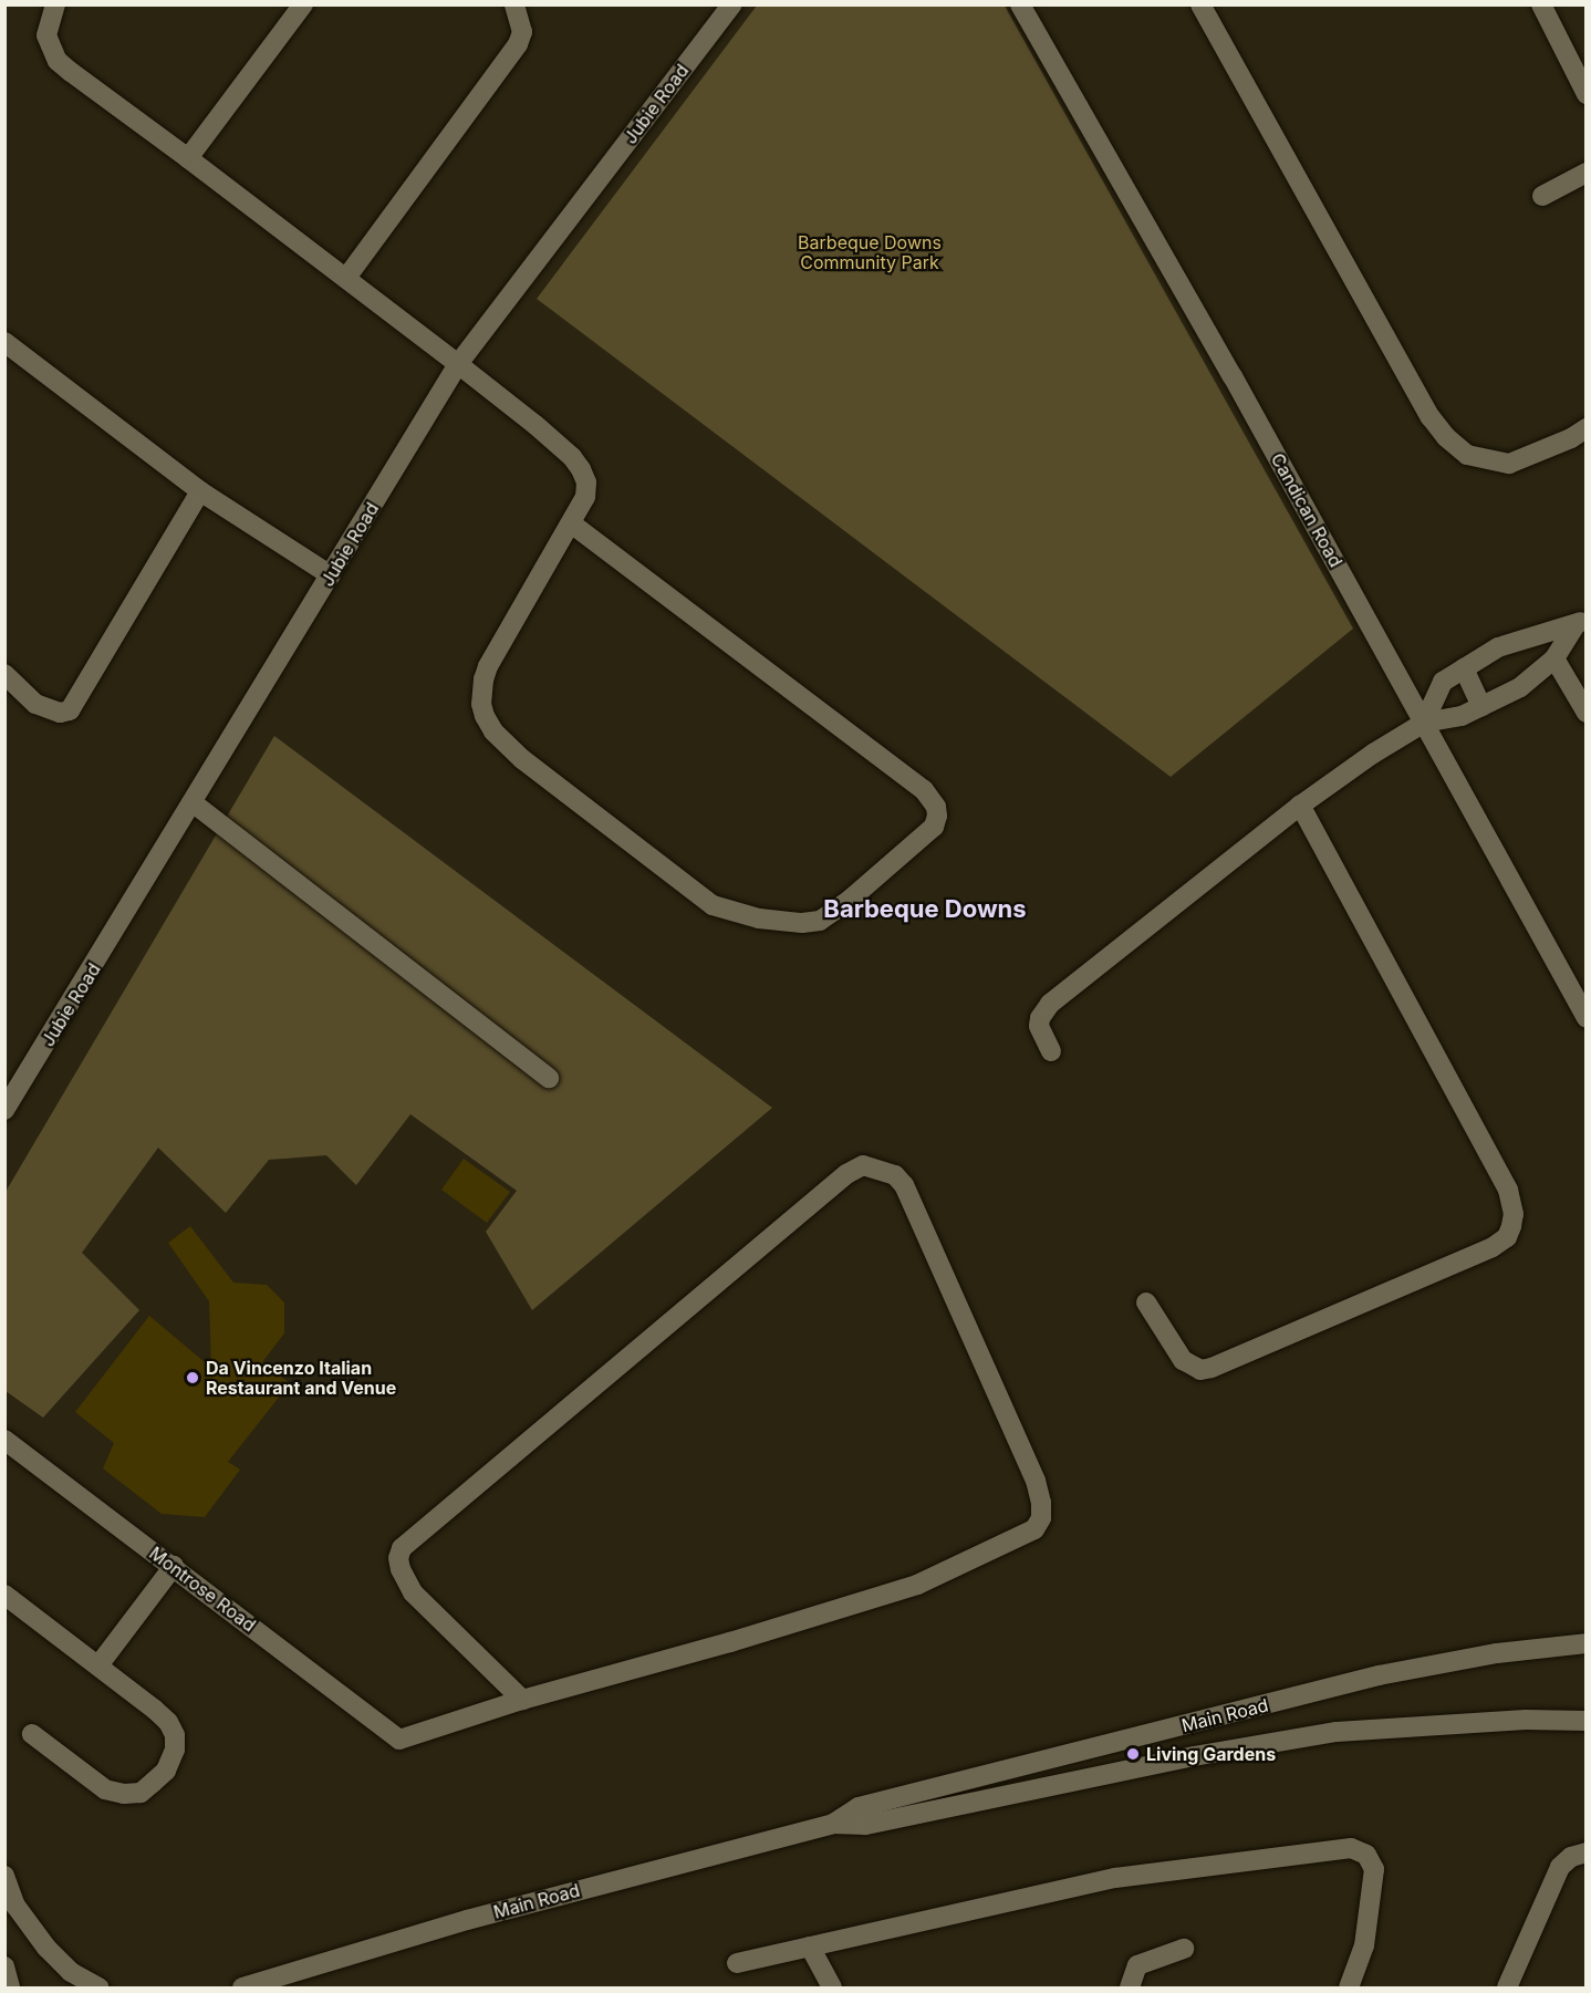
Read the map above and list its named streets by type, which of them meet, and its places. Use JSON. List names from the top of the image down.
{
  "streets": {
    "street": [
      "Jubie Road",
      "Candican Road",
      "Montrose Road",
      "Main Road"
    ]
  },
  "districts": ["Barbeque Downs"],
  "parks": ["Barbeque Downs Community Park"],
  "places": ["Da Vincenzo Italian Restaurant and Venue", "Living Gardens"]
}
